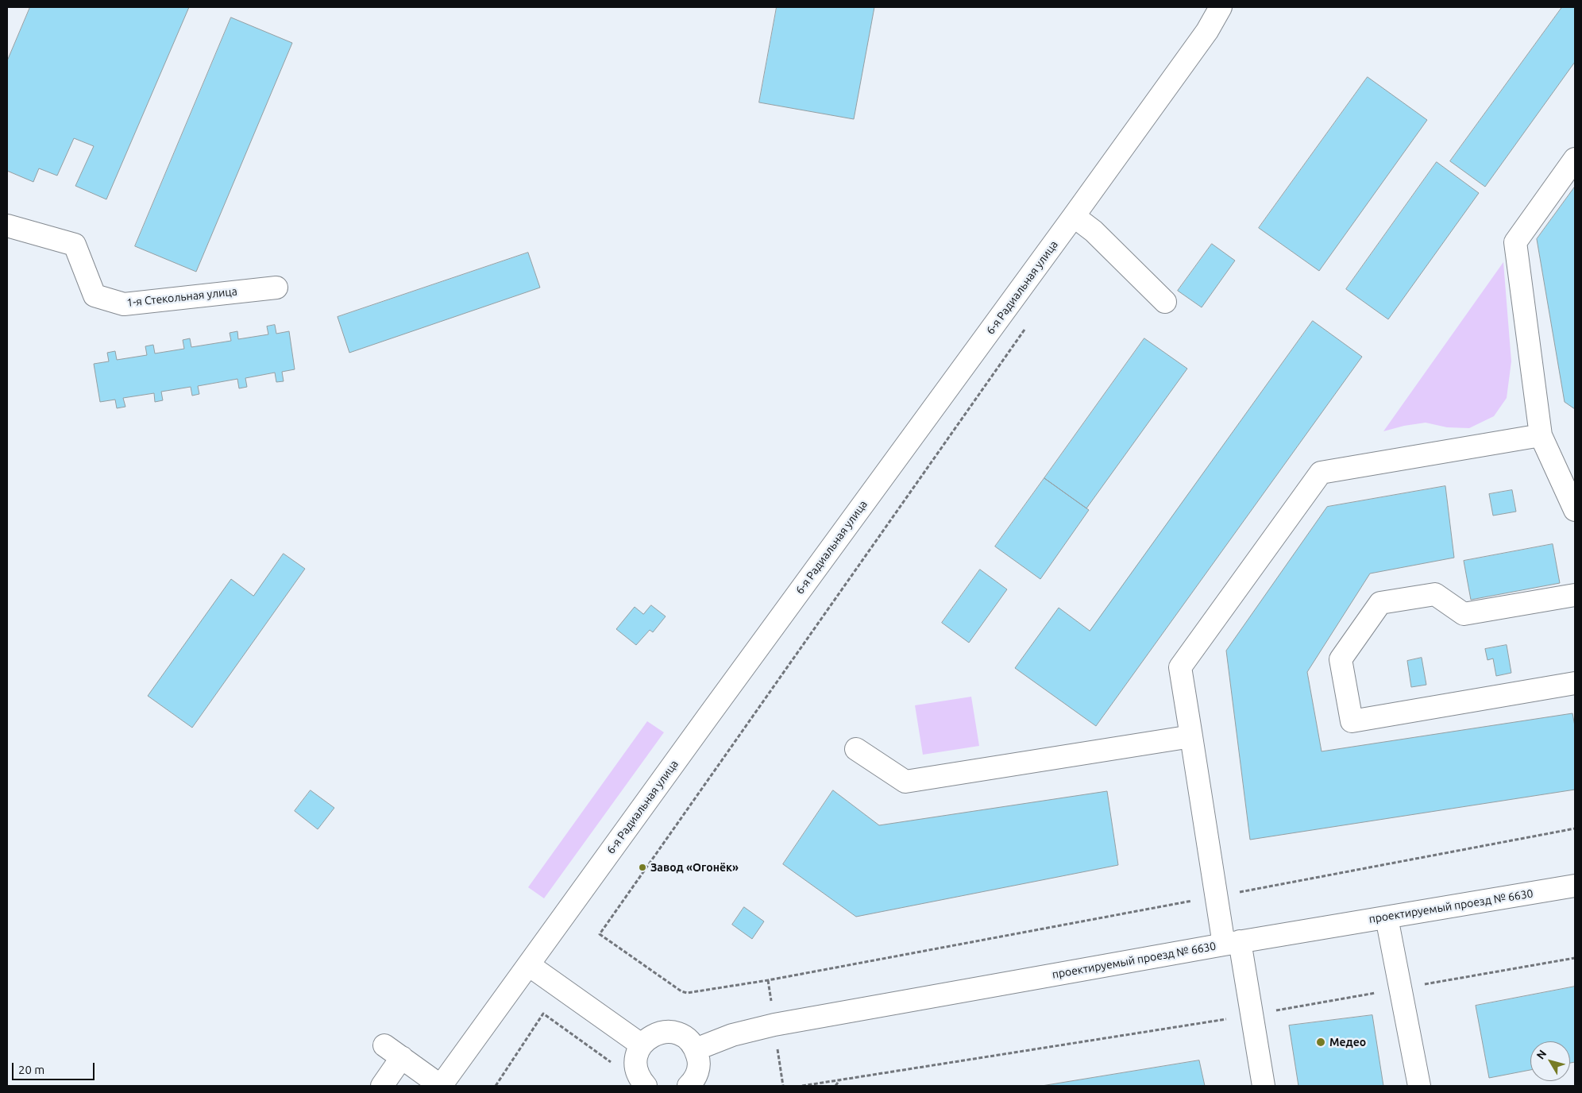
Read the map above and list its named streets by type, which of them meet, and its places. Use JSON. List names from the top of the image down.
{
  "streets": {
    "street": ["6-я Радиальная улица", "1-я Стекольная улица", "проектируемый проезд № 6630"]
  },
  "places": ["Завод «Огонёк»", "Медео"],
  "scale_bar": "20 m",
  "north": "top left"
}
